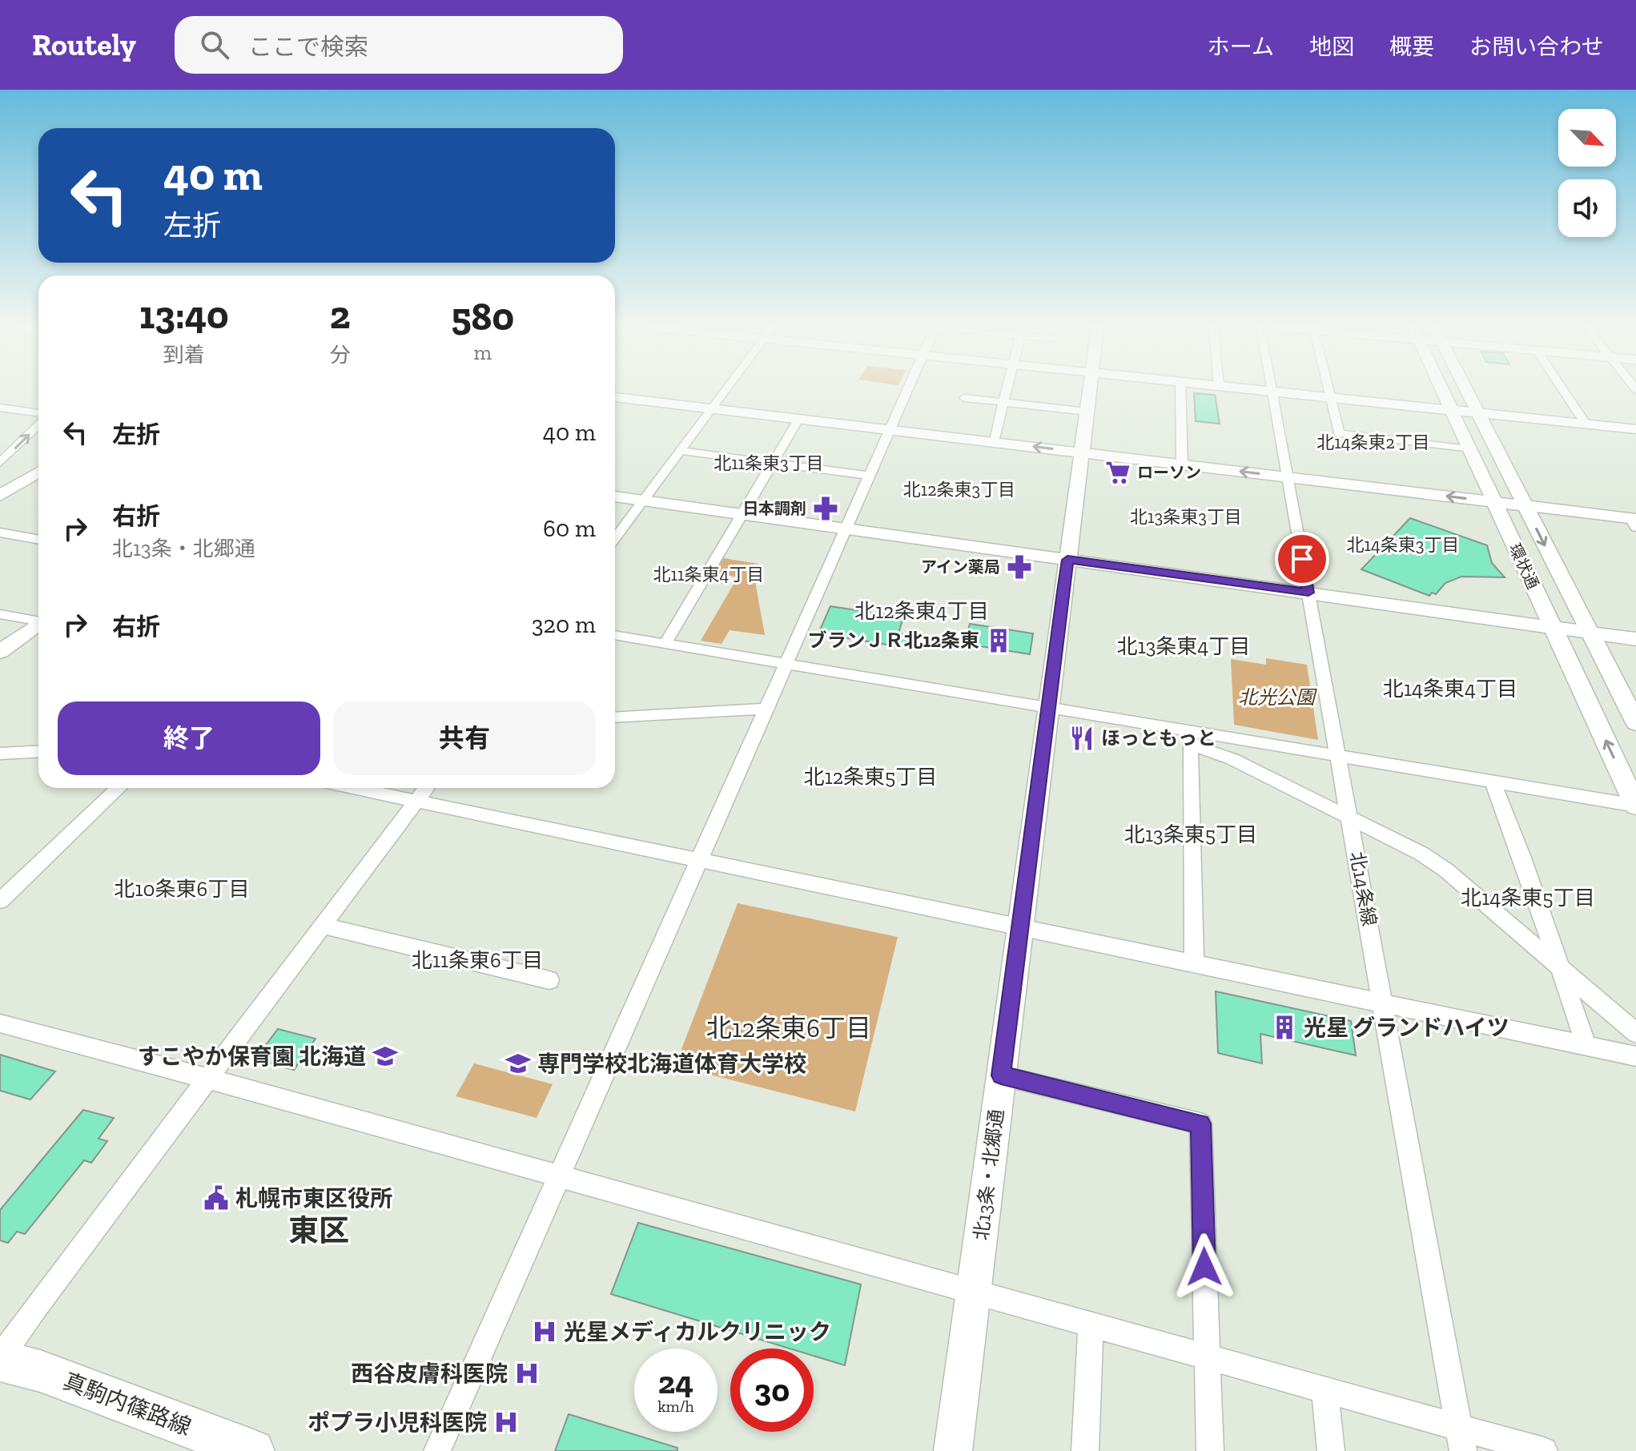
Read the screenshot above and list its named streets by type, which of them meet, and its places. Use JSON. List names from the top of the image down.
{
  "streets": {
    "main road": ["真駒内篠路線"],
    "street": ["環状通", "北14条線", "北13条・北郷通"]
  },
  "districts": [
    "北14条東2丁目",
    "北11条東3丁目",
    "北12条東3丁目",
    "北13条東3丁目",
    "北14条東3丁目",
    "北11条東4丁目",
    "北12条東4丁目",
    "北13条東4丁目",
    "北14条東4丁目",
    "北12条東5丁目",
    "北13条東5丁目",
    "北10条東6丁目",
    "北14条東5丁目",
    "北11条東6丁目",
    "北12条東6丁目",
    "東区"
  ],
  "parks": ["北光公園"],
  "places": {
    "supermarket": ["ローソン"],
    "pharmacy": ["日本調剤", "アイン薬局"],
    "building": ["ブランＪＲ北12条東", "光星 グランドハイツ"],
    "restaurant": ["ほっともっと"],
    "school or university": ["すこやか保育園 北海道", "専門学校北海道体育大学校"],
    "public building": ["札幌市東区役所"],
    "hospital": ["光星メディカルクリニック", "西谷皮膚科医院", "ポプラ小児科医院"]
  },
  "north": "bottom right",
  "page": {
    "header": "Routely",
    "search": "ここで検索",
    "nav": [
      "ホーム",
      "地図",
      "概要",
      "お問い合わせ"
    ],
    "turn": ["40 m", "左折"],
    "eta": [
      "13:40",
      "到着",
      "2",
      "分",
      "580",
      "m"
    ],
    "list": [
      {
        "name": "左折",
        "value": "40 m"
      },
      {
        "name": "右折",
        "note": "北13条・北郷通",
        "value": "60 m"
      },
      {
        "name": "右折",
        "value": "320 m"
      }
    ],
    "buttons": ["終了", "共有"],
    "speed": "24 km/h",
    "limit": "30"
  }
}
